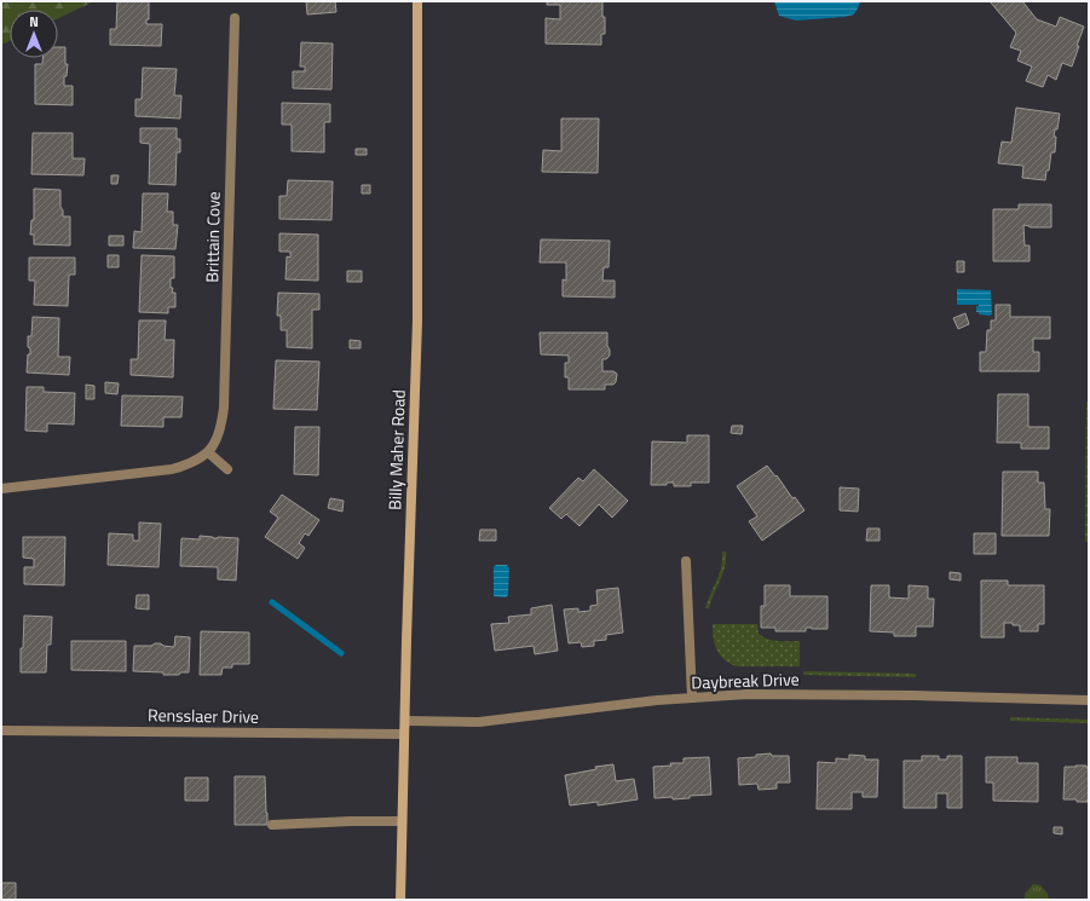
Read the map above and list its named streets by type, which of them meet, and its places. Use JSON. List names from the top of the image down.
{
  "streets": {
    "main road": ["Billy Maher Road"],
    "street": ["Brittain Cove", "Daybreak Drive", "Rensslaer Drive"]
  },
  "crossings": [
    ["Billy Maher Road", "Daybreak Drive"],
    ["Billy Maher Road", "Rensslaer Drive"]
  ],
  "north": "top"
}
